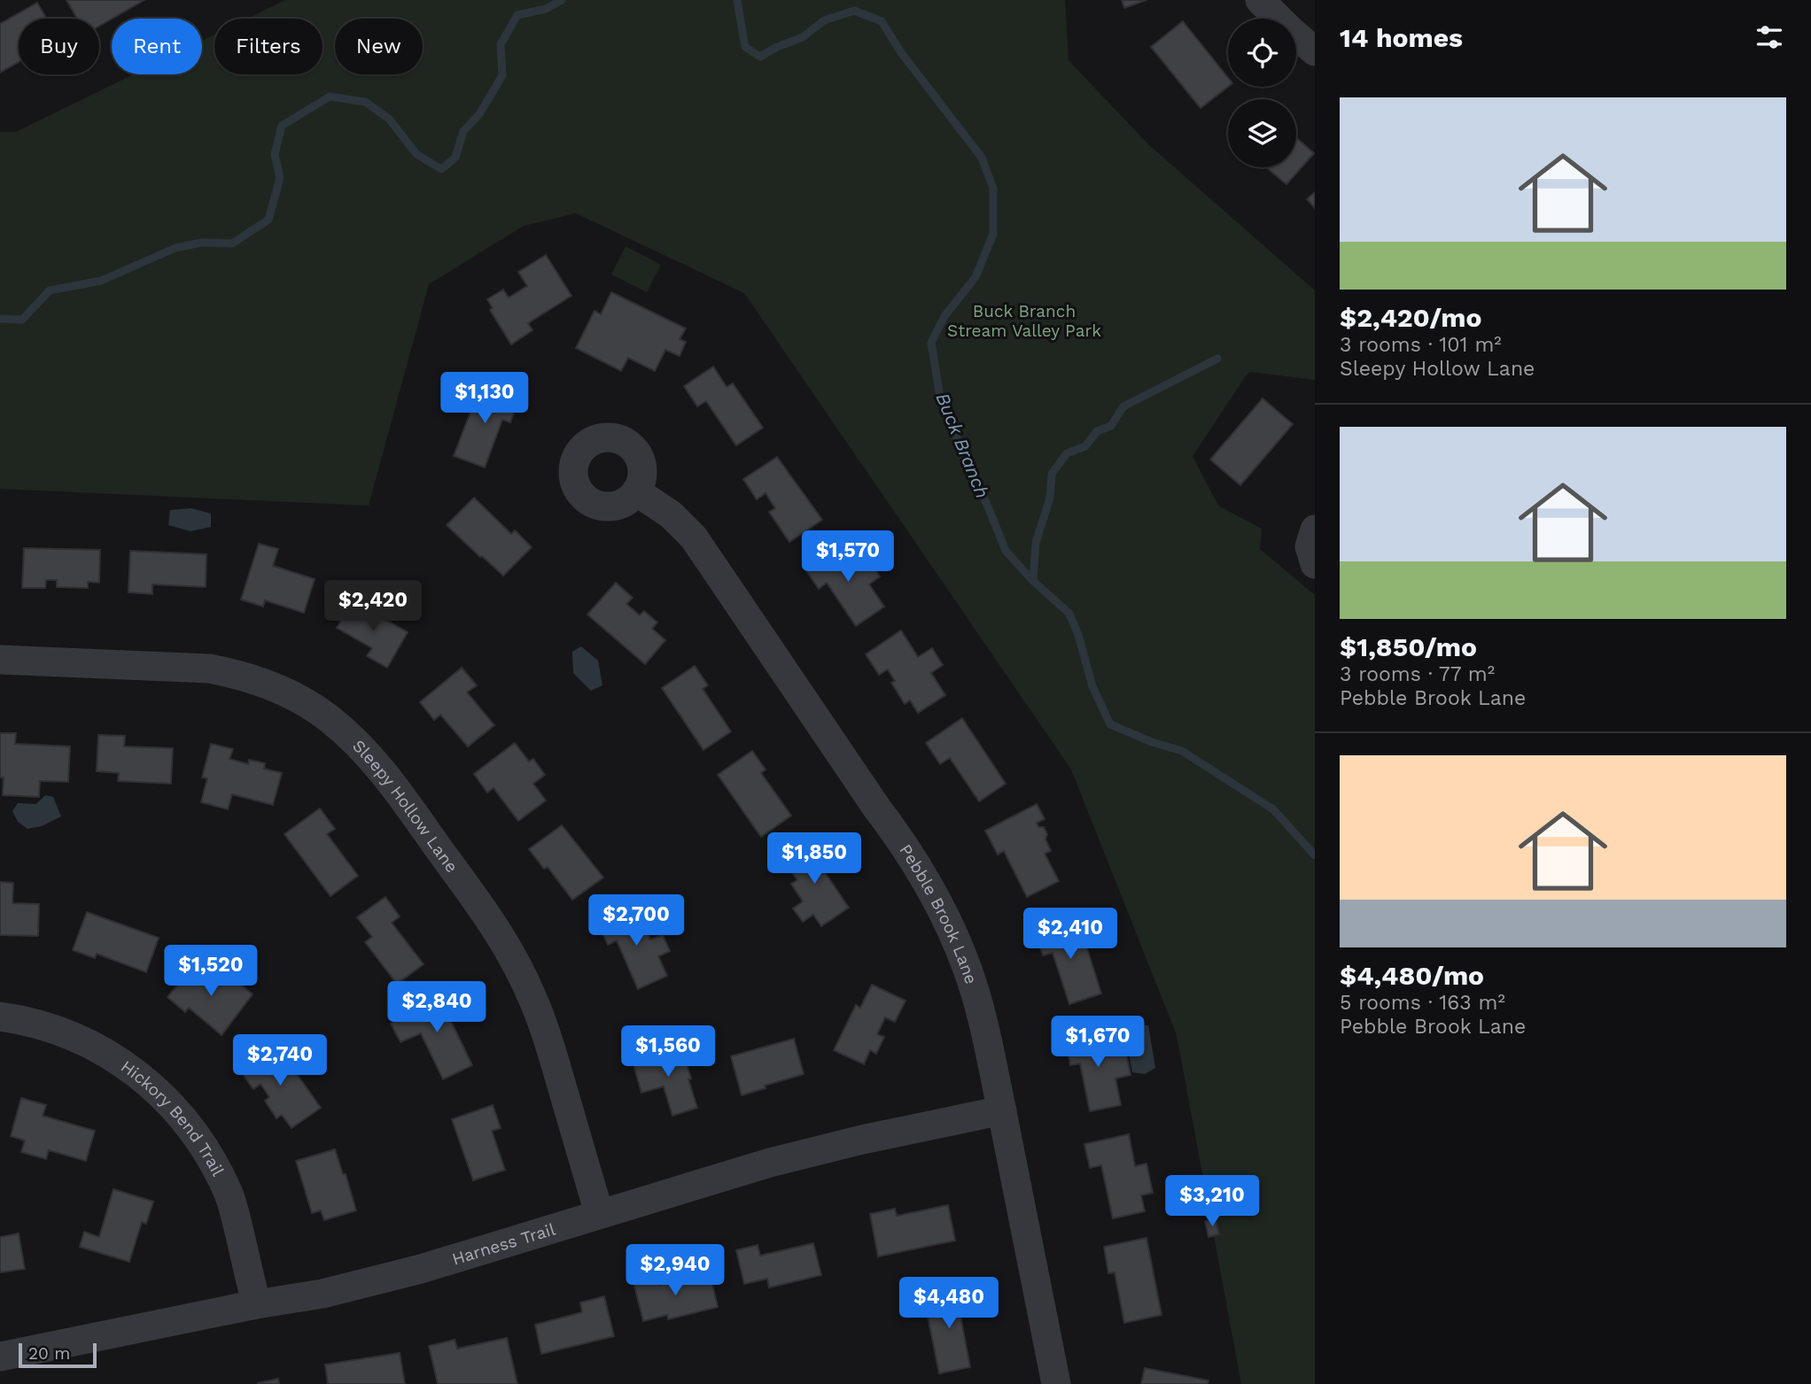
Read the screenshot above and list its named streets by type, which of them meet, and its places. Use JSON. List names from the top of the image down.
{
  "streets": {
    "street": [
      "Sleepy Hollow Lane",
      "Pebble Brook Lane",
      "Hickory Bend Trail",
      "Harness Trail"
    ]
  },
  "crossings": [
    ["Sleepy Hollow Lane", "Harness Trail"],
    ["Pebble Brook Lane", "Harness Trail"],
    ["Hickory Bend Trail", "Harness Trail"]
  ],
  "water": ["Buck Branch"],
  "parks": ["Buck Branch Stream Valley Park"],
  "scale_bar": "20 m",
  "page": {
    "heading": "14 homes",
    "chip": [
      "Buy",
      "Rent",
      "Filters",
      "New"
    ],
    "list": [
      {
        "name": "$2,420/mo",
        "note": "3 rooms · 101 m² · Sleepy Hollow Lane"
      },
      {
        "name": "$1,850/mo",
        "note": "3 rooms · 77 m² · Pebble Brook Lane"
      },
      {
        "name": "$4,480/mo",
        "note": "5 rooms · 163 m² · Pebble Brook Lane"
      }
    ],
    "price": [
      "$1,130",
      "$1,570",
      "$2,420",
      "$1,850",
      "$2,700",
      "$2,410",
      "$1,520",
      "$2,840",
      "$1,670",
      "$1,560",
      "$2,740",
      "$3,210",
      "$2,940",
      "$4,480"
    ],
    "scale": "20 m"
  }
}
